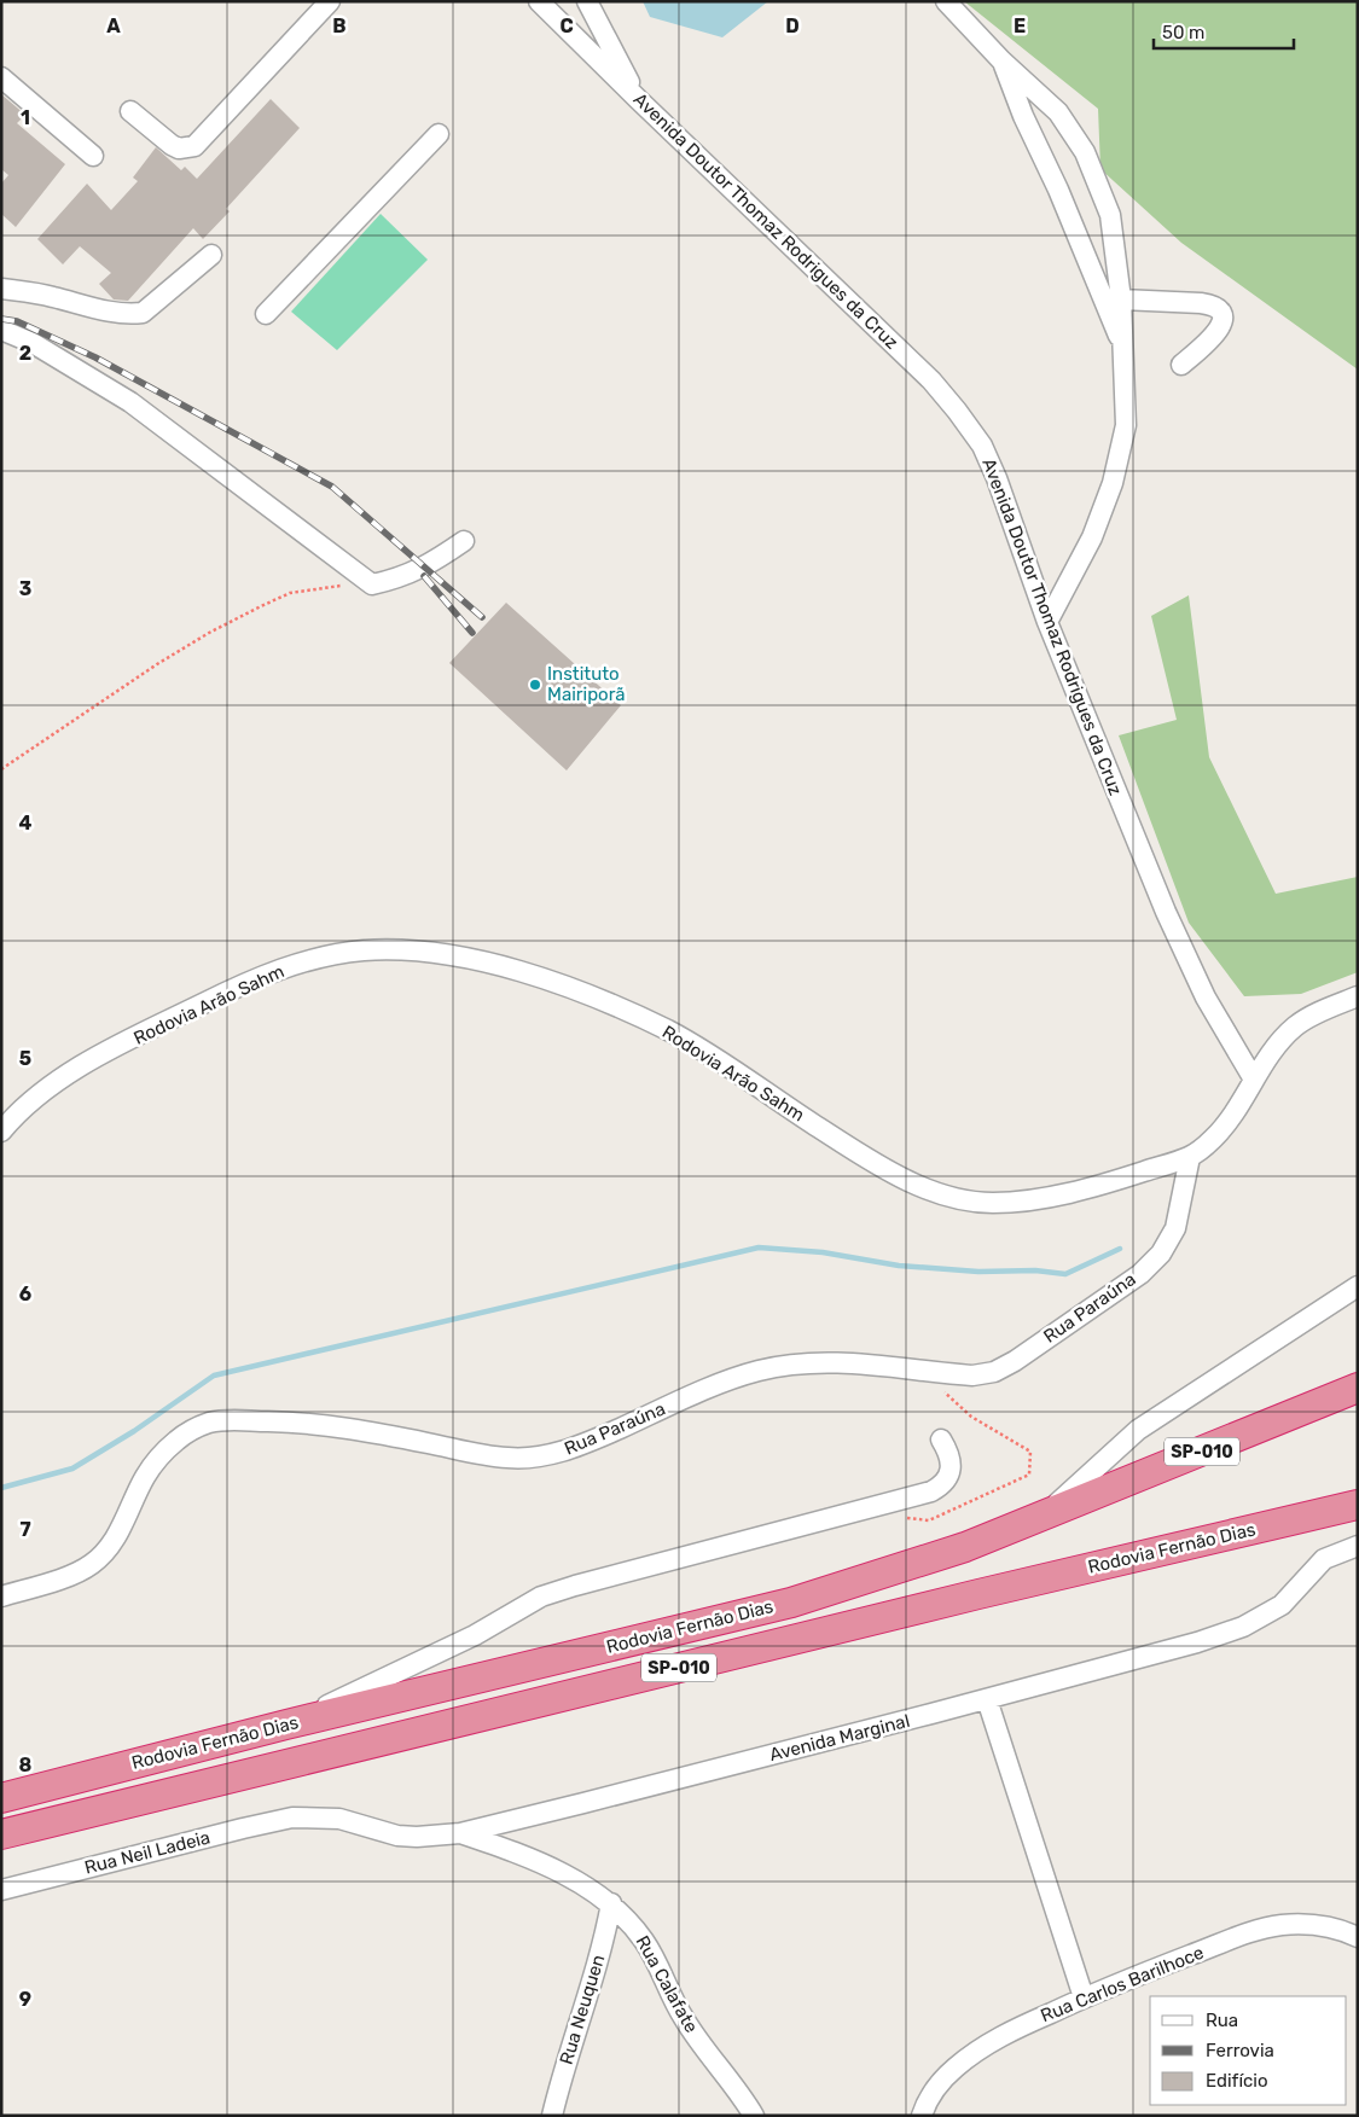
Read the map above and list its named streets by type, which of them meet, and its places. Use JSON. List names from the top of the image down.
{
  "streets": {
    "highway": ["SP-010", "Rodovia Fernão Dias"],
    "street": [
      "Avenida Doutor Thomaz Rodrigues da Cruz",
      "Rodovia Arão Sahm",
      "Rua Paraúna",
      "Avenida Marginal",
      "Rua Neil Ladeia",
      "Rua Calafate",
      "Rua Carlos Barilhoce",
      "Rua Neuquen"
    ]
  },
  "crossings": [
    ["Avenida Doutor Thomaz Rodrigues da Cruz", "Rodovia Arão Sahm"],
    ["Rodovia Arão Sahm", "Rua Paraúna"],
    ["Avenida Marginal", "Rua Neil Ladeia"],
    ["Avenida Marginal", "Rua Calafate"],
    ["Rua Calafate", "Rua Neuquen"]
  ],
  "places": ["Instituto Mairiporã"],
  "legend": ["Rua", "Ferrovia", "Edifício"],
  "scale_bar": "50 m",
  "grid": {
    "columns": [
      "A",
      "B",
      "C",
      "D",
      "E"
    ],
    "rows": [
      "1",
      "2",
      "3",
      "4",
      "5",
      "6",
      "7",
      "8",
      "9"
    ]
  }
}
